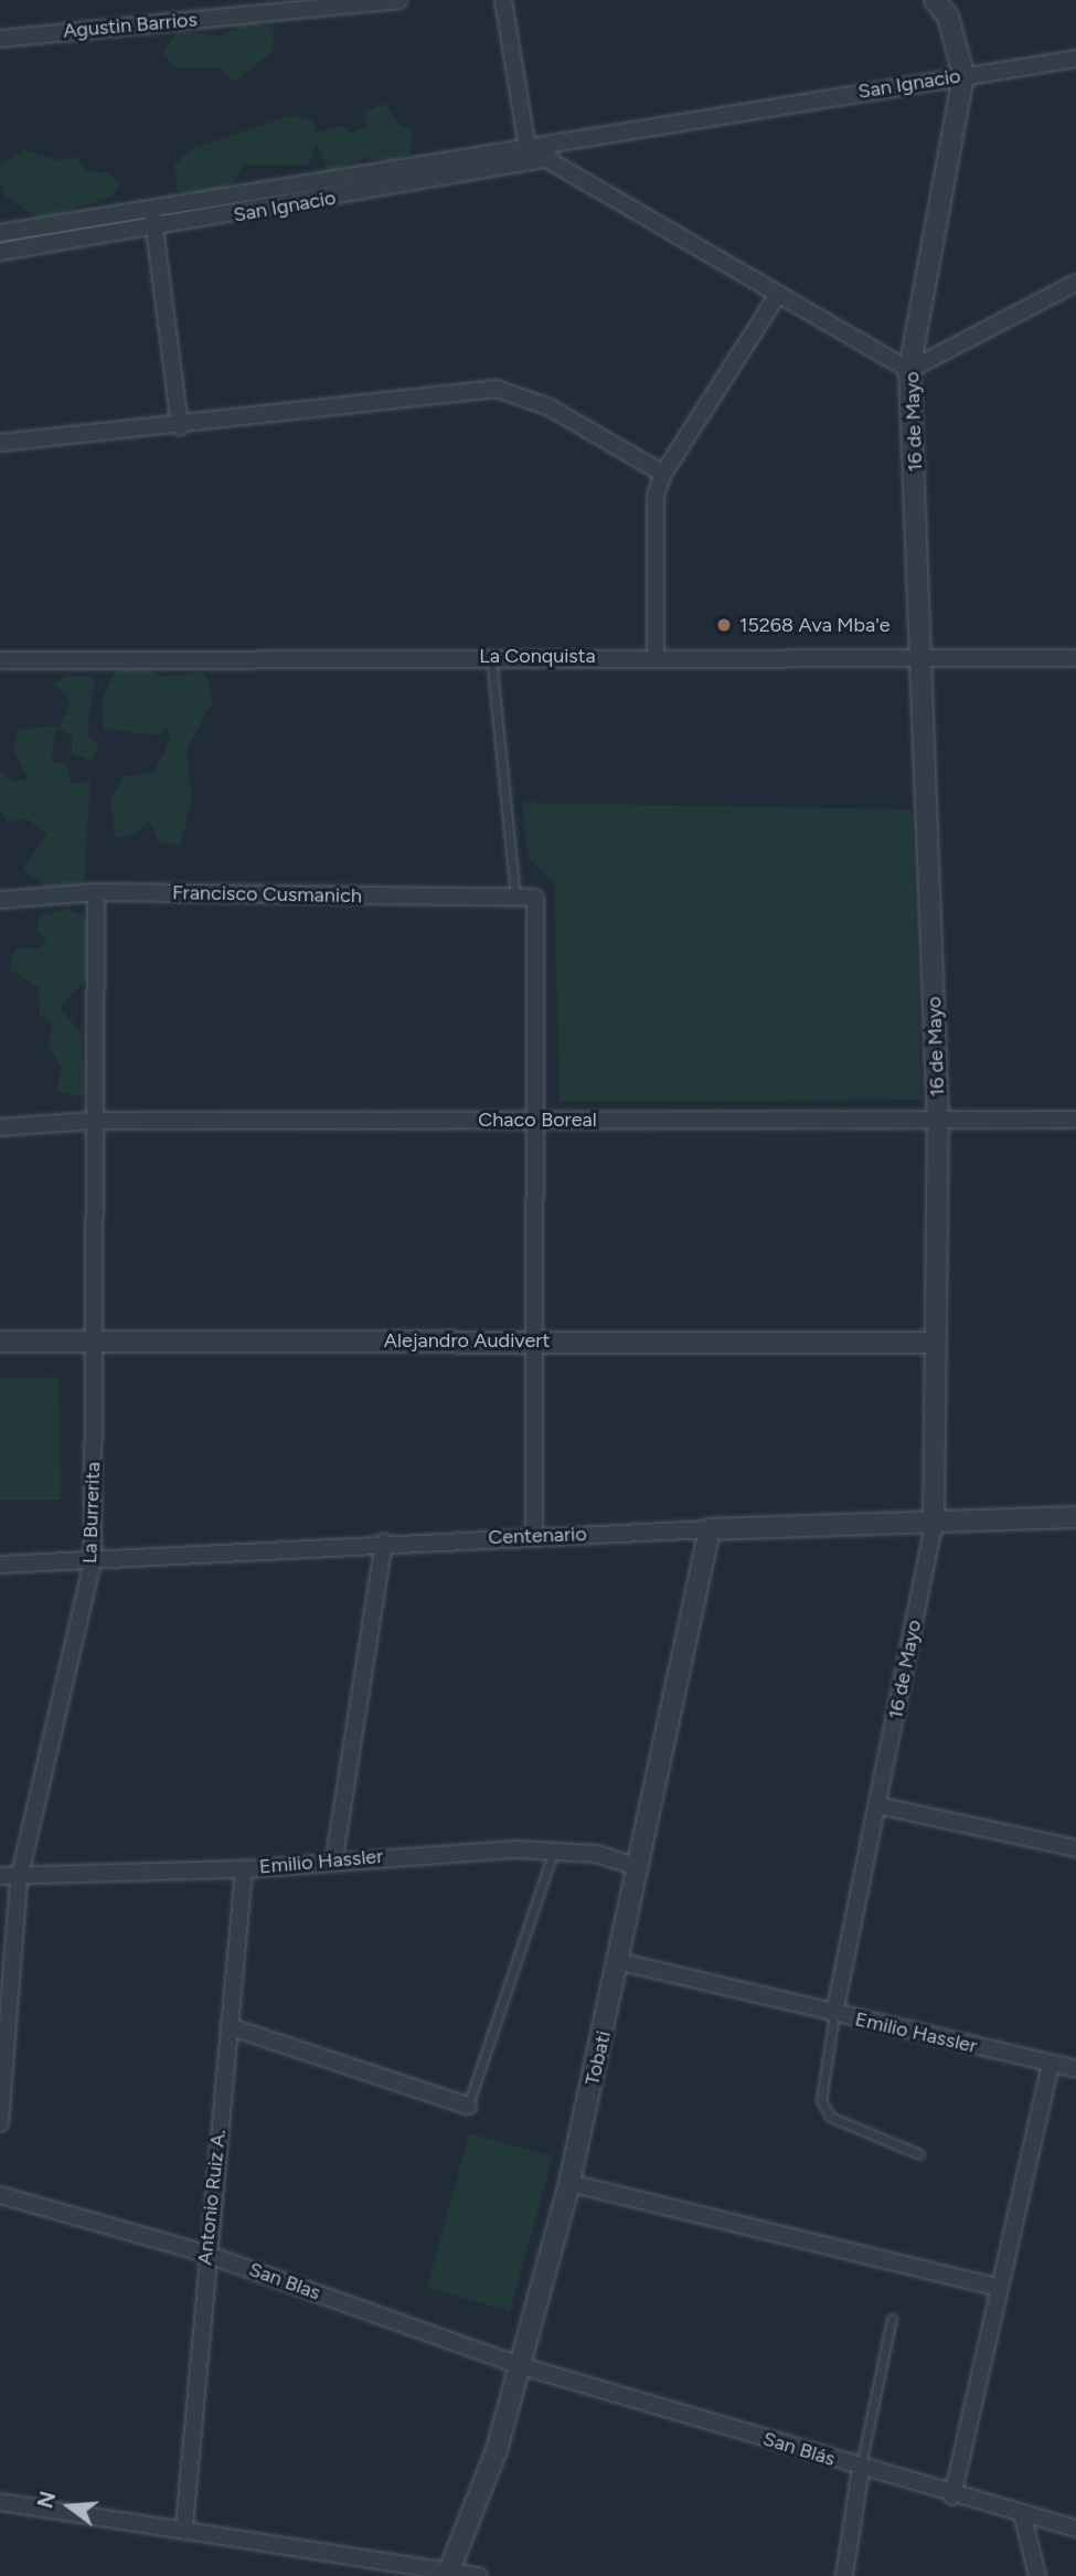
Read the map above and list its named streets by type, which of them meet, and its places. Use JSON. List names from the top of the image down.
{
  "streets": {
    "street": [
      "Agustin Barrios",
      "San Ignacio",
      "16 de Mayo",
      "La Conquista",
      "Francisco Cusmanich",
      "Chaco Boreal",
      "Alejandro Audivert",
      "La Burrerita",
      "Centenario",
      "Emilio Hassler",
      "Tobati",
      "Antonio Ruiz A.",
      "San Blas",
      "San Blás"
    ]
  },
  "crossings": [
    ["San Ignacio", "16 de Mayo"],
    ["16 de Mayo", "La Conquista"],
    ["16 de Mayo", "Chaco Boreal"],
    ["16 de Mayo", "Alejandro Audivert"],
    ["16 de Mayo", "Centenario"],
    ["16 de Mayo", "Emilio Hassler"],
    ["Francisco Cusmanich", "Chaco Boreal"],
    ["Francisco Cusmanich", "La Burrerita"],
    ["Chaco Boreal", "La Burrerita"],
    ["Alejandro Audivert", "La Burrerita"],
    ["La Burrerita", "Centenario"],
    ["La Burrerita", "Emilio Hassler"],
    ["Centenario", "Tobati"],
    ["Emilio Hassler", "Tobati"],
    ["Emilio Hassler", "Antonio Ruiz A."],
    ["Tobati", "San Blas"],
    ["Tobati", "San Blás"],
    ["Antonio Ruiz A.", "San Blas"],
    ["San Blas", "San Blás"]
  ],
  "places": ["15268 Ava Mba'e"],
  "north": "left"
}
